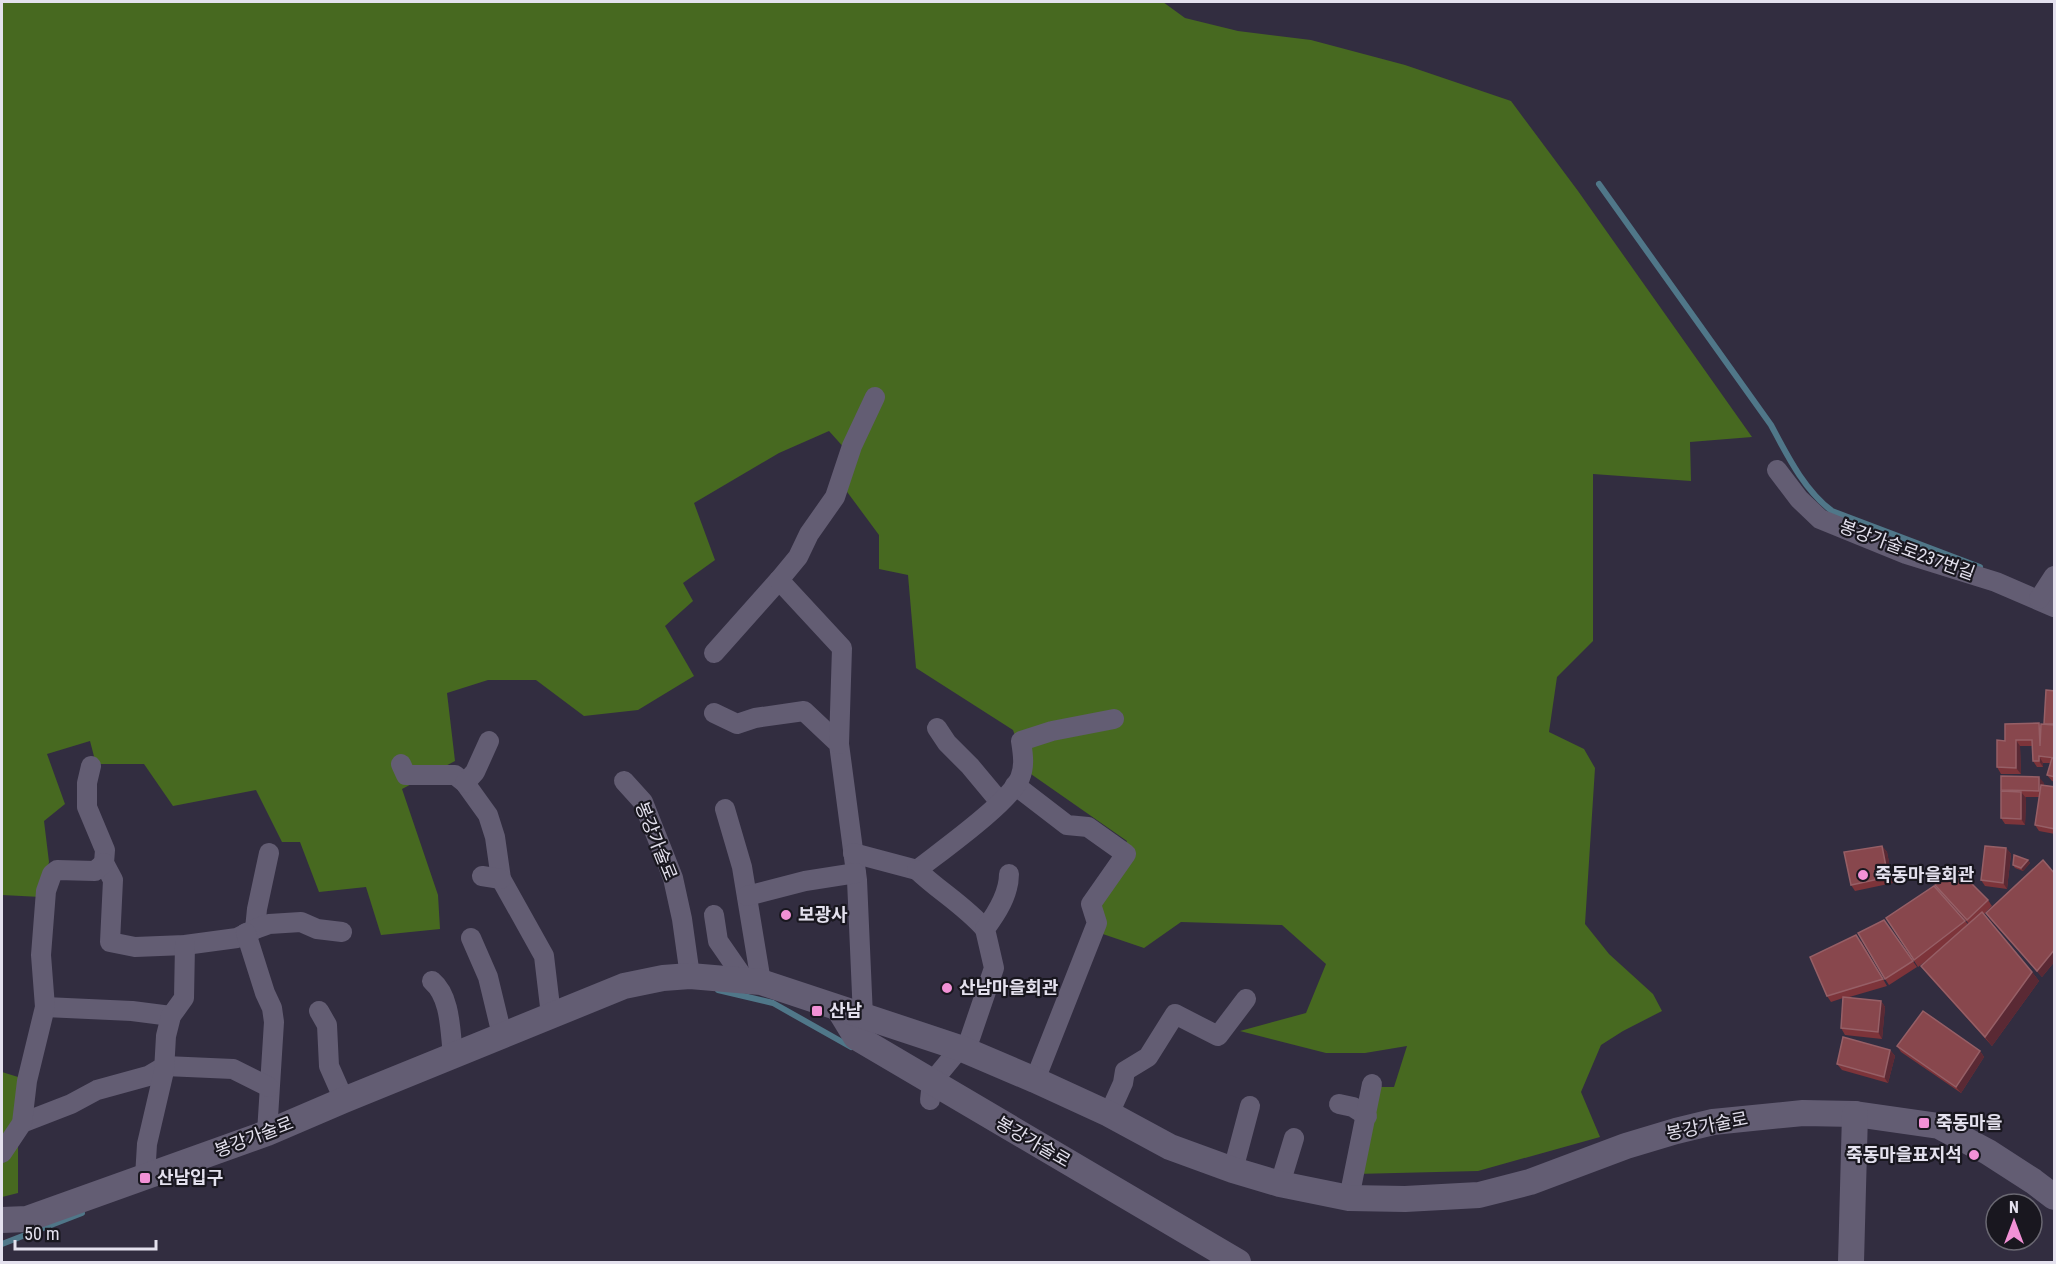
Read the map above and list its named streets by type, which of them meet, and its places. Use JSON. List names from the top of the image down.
{
  "streets": {
    "street": ["봉강가술로237번길", "봉강가술로"]
  },
  "places": {
    "other": [
      "죽동마을회관",
      "보광사",
      "산남마을회관",
      "죽동마을표지석"
    ],
    "transit": ["산남", "죽동마을", "산남입구"]
  },
  "scale_bar": "50 m",
  "north": "top"
}
